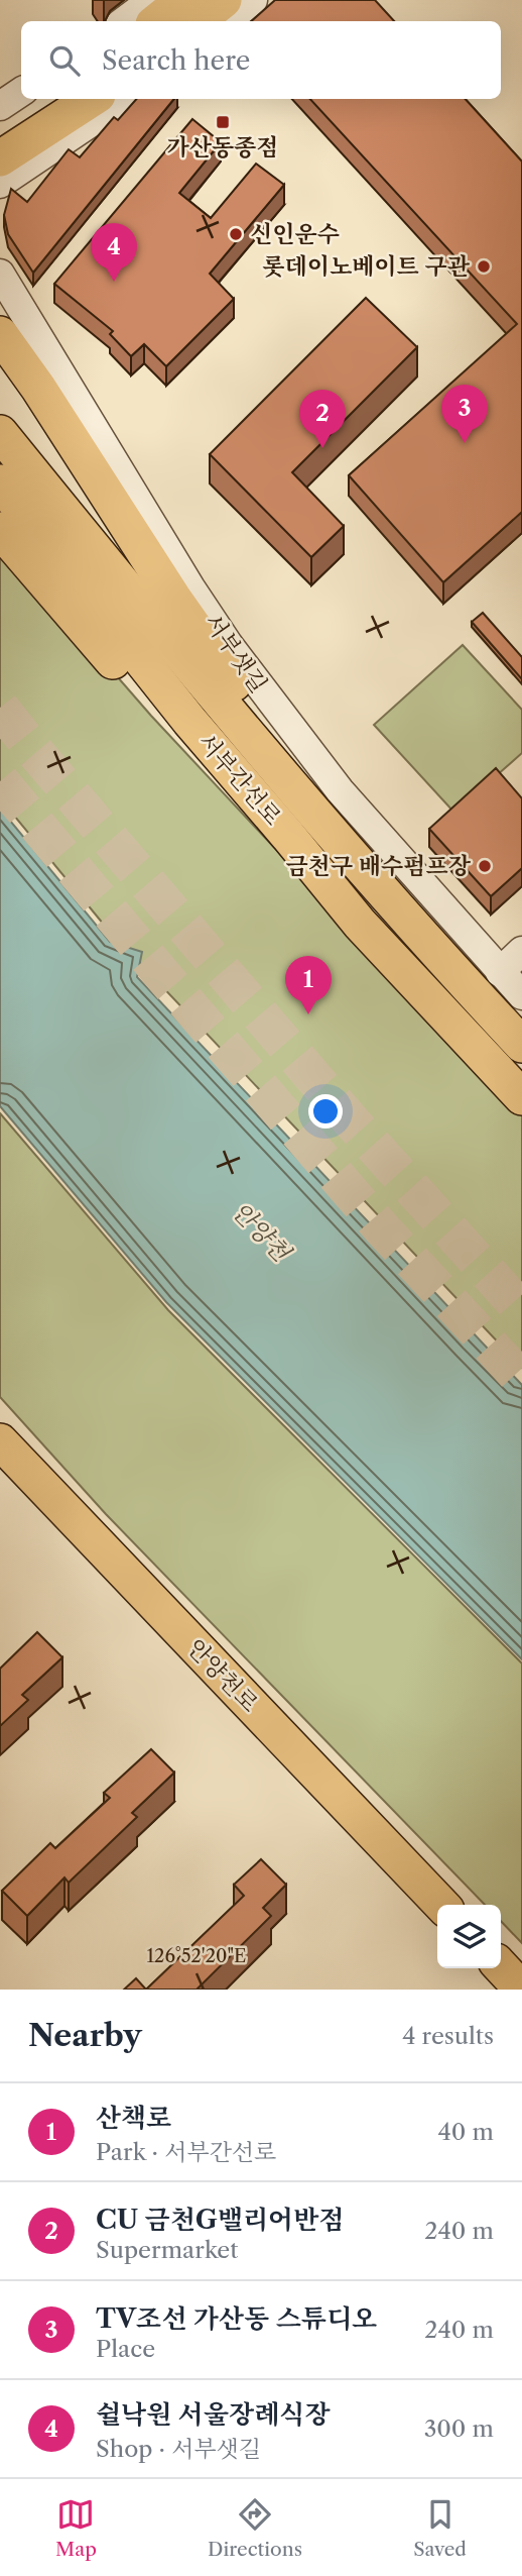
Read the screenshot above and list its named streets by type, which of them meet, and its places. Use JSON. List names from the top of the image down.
{
  "streets": {
    "main road": ["서부간선로", "안양천로"],
    "street": ["서부샛길"]
  },
  "water": ["안양천"],
  "places": {
    "transit": ["가산동종점"],
    "other": ["신인운수", "롯데이노베이트 구관", "금천구 배수펌프장"]
  },
  "page": {
    "search": "Search here",
    "pins": [
      "4",
      "3",
      "2",
      "1"
    ],
    "heading": ["Nearby", "4 results"],
    "list": [
      {
        "mark": "1",
        "name": "산책로",
        "note": "Park · 서부간선로",
        "value": "40 m"
      },
      {
        "mark": "2",
        "name": "CU 금천G밸리어반점",
        "note": "Supermarket",
        "value": "240 m"
      },
      {
        "mark": "3",
        "name": "TV조선 가산동 스튜디오",
        "note": "Place",
        "value": "240 m"
      },
      {
        "mark": "4",
        "name": "쉴낙원 서울장례식장",
        "note": "Shop · 서부샛길",
        "value": "300 m"
      }
    ],
    "nav": ["Map", "Directions", "Saved"]
  },
  "coordinates": ["126°52'20\"E"]
}
